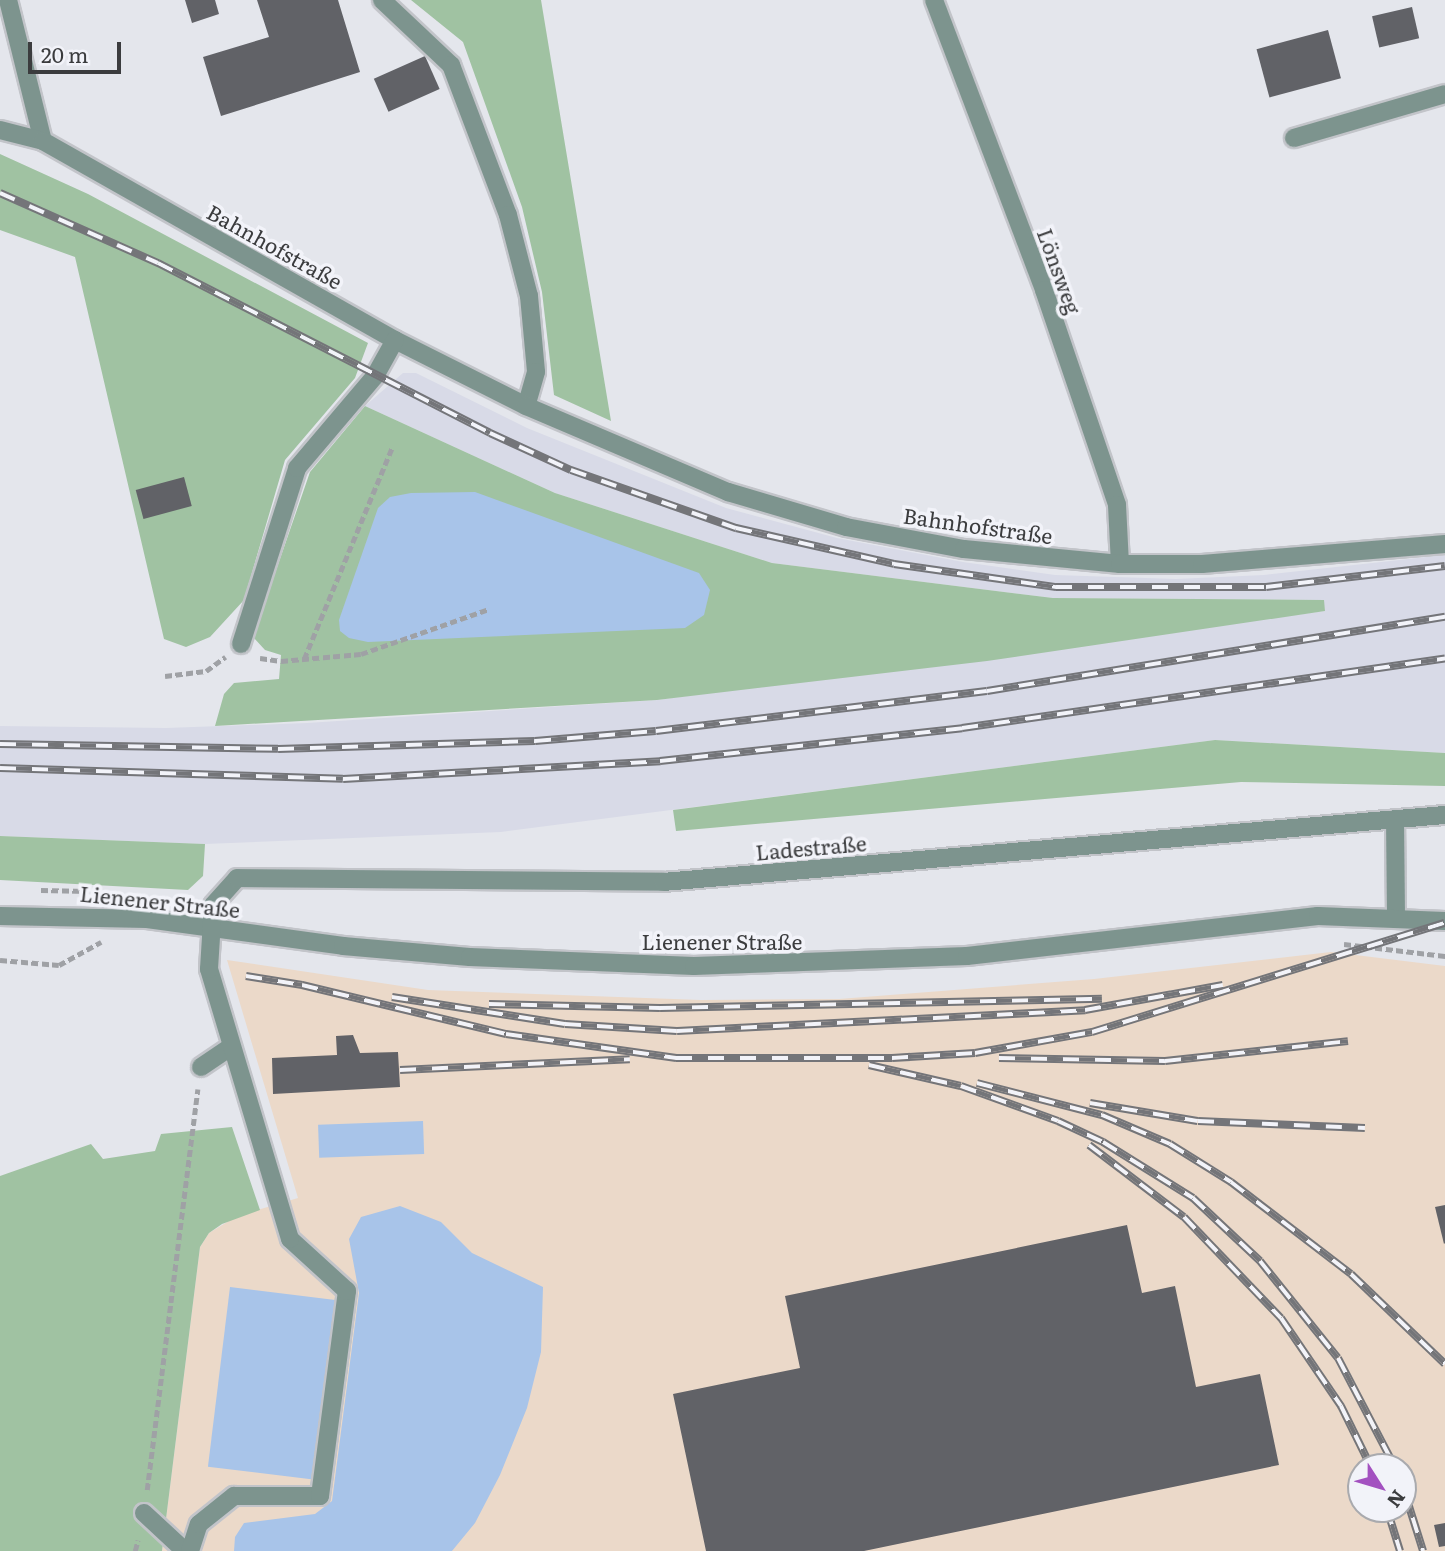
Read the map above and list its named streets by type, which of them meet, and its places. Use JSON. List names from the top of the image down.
{
  "streets": {
    "street": [
      "Bahnhofstraße",
      "Lönsweg",
      "Ladestraße",
      "Lienener Straße"
    ]
  },
  "crossings": [
    ["Bahnhofstraße", "Lönsweg"],
    ["Ladestraße", "Lienener Straße"]
  ],
  "scale_bar": "20 m",
  "north": "bottom right"
}
